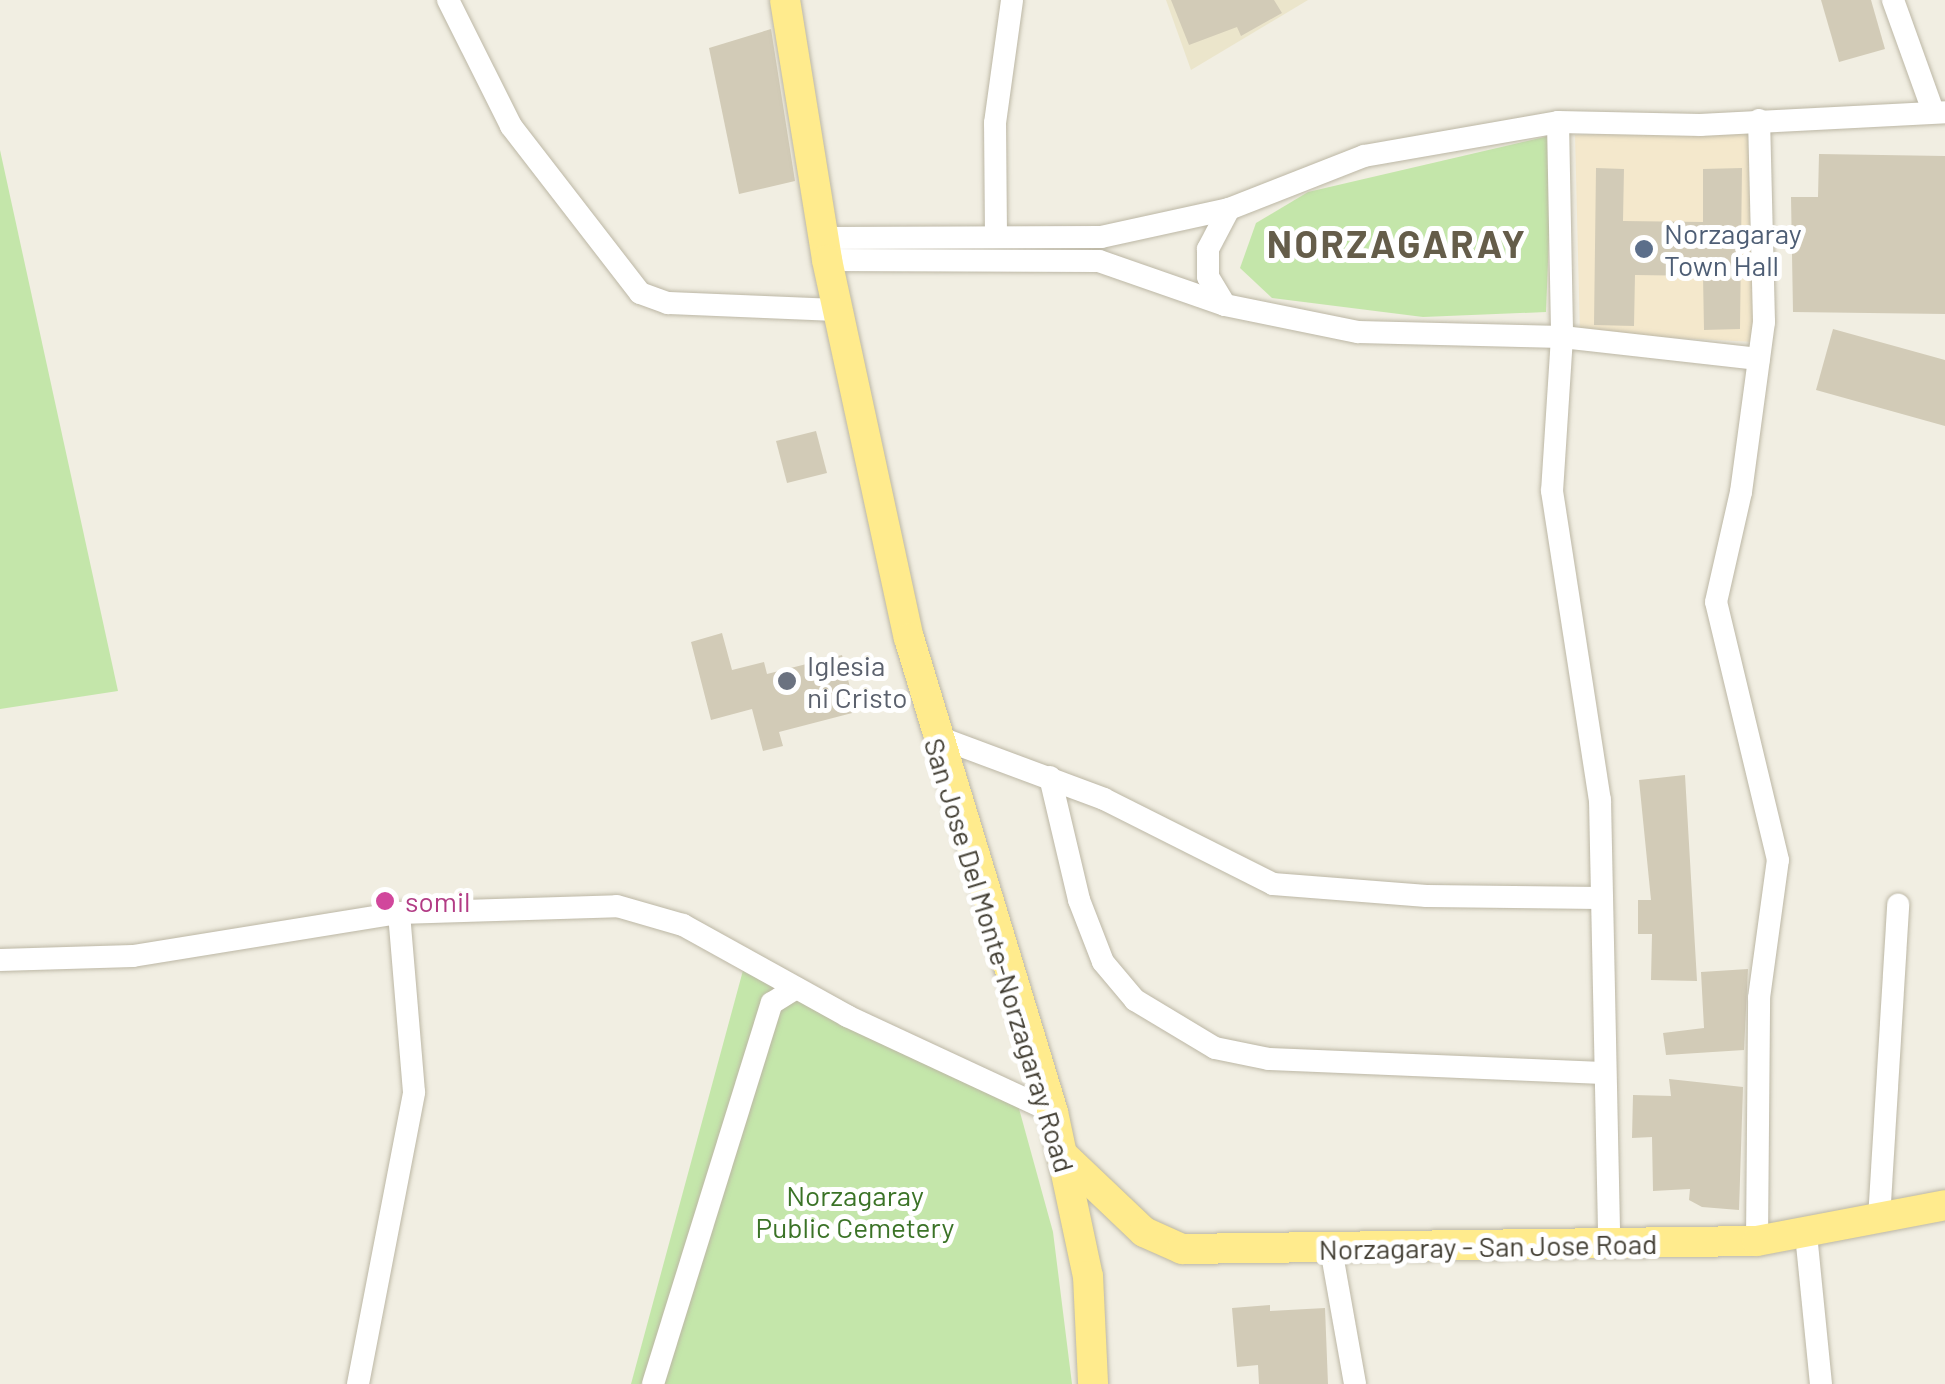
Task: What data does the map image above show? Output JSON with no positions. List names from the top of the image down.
{
  "streets": {
    "main road": ["San Jose Del Monte-Norzagaray Road", "Norzagaray - San Jose Road"]
  },
  "crossings": [
    ["San Jose Del Monte-Norzagaray Road", "Norzagaray - San Jose Road"]
  ],
  "districts": ["NORZAGARAY"],
  "parks": ["Norzagaray Public Cemetery"],
  "places": ["Norzagaray Town Hall", "Iglesia ni Cristo", "somil"]
}
